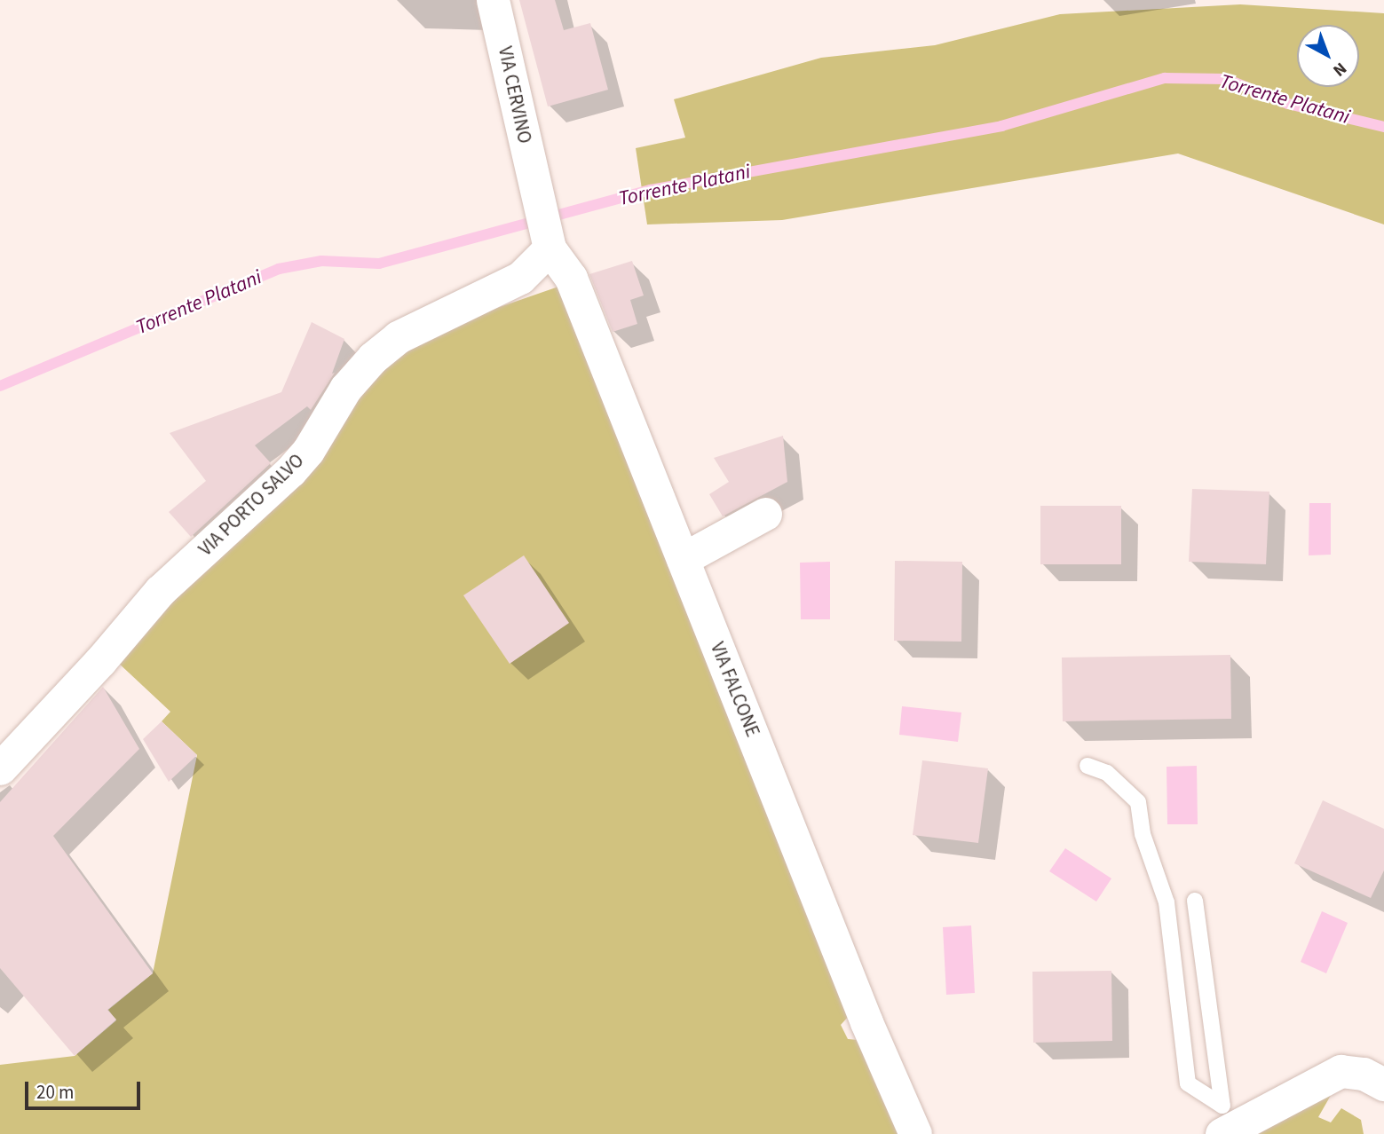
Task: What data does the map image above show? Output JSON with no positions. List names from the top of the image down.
{
  "streets": {
    "street": ["VIA CERVINO", "VIA PORTO SALVO", "VIA FALCONE"]
  },
  "crossings": [
    ["VIA CERVINO", "VIA PORTO SALVO"],
    ["VIA CERVINO", "VIA FALCONE"],
    ["VIA PORTO SALVO", "VIA FALCONE"]
  ],
  "water": ["Torrente Platani"],
  "scale_bar": "20 m",
  "north": "bottom right"
}
